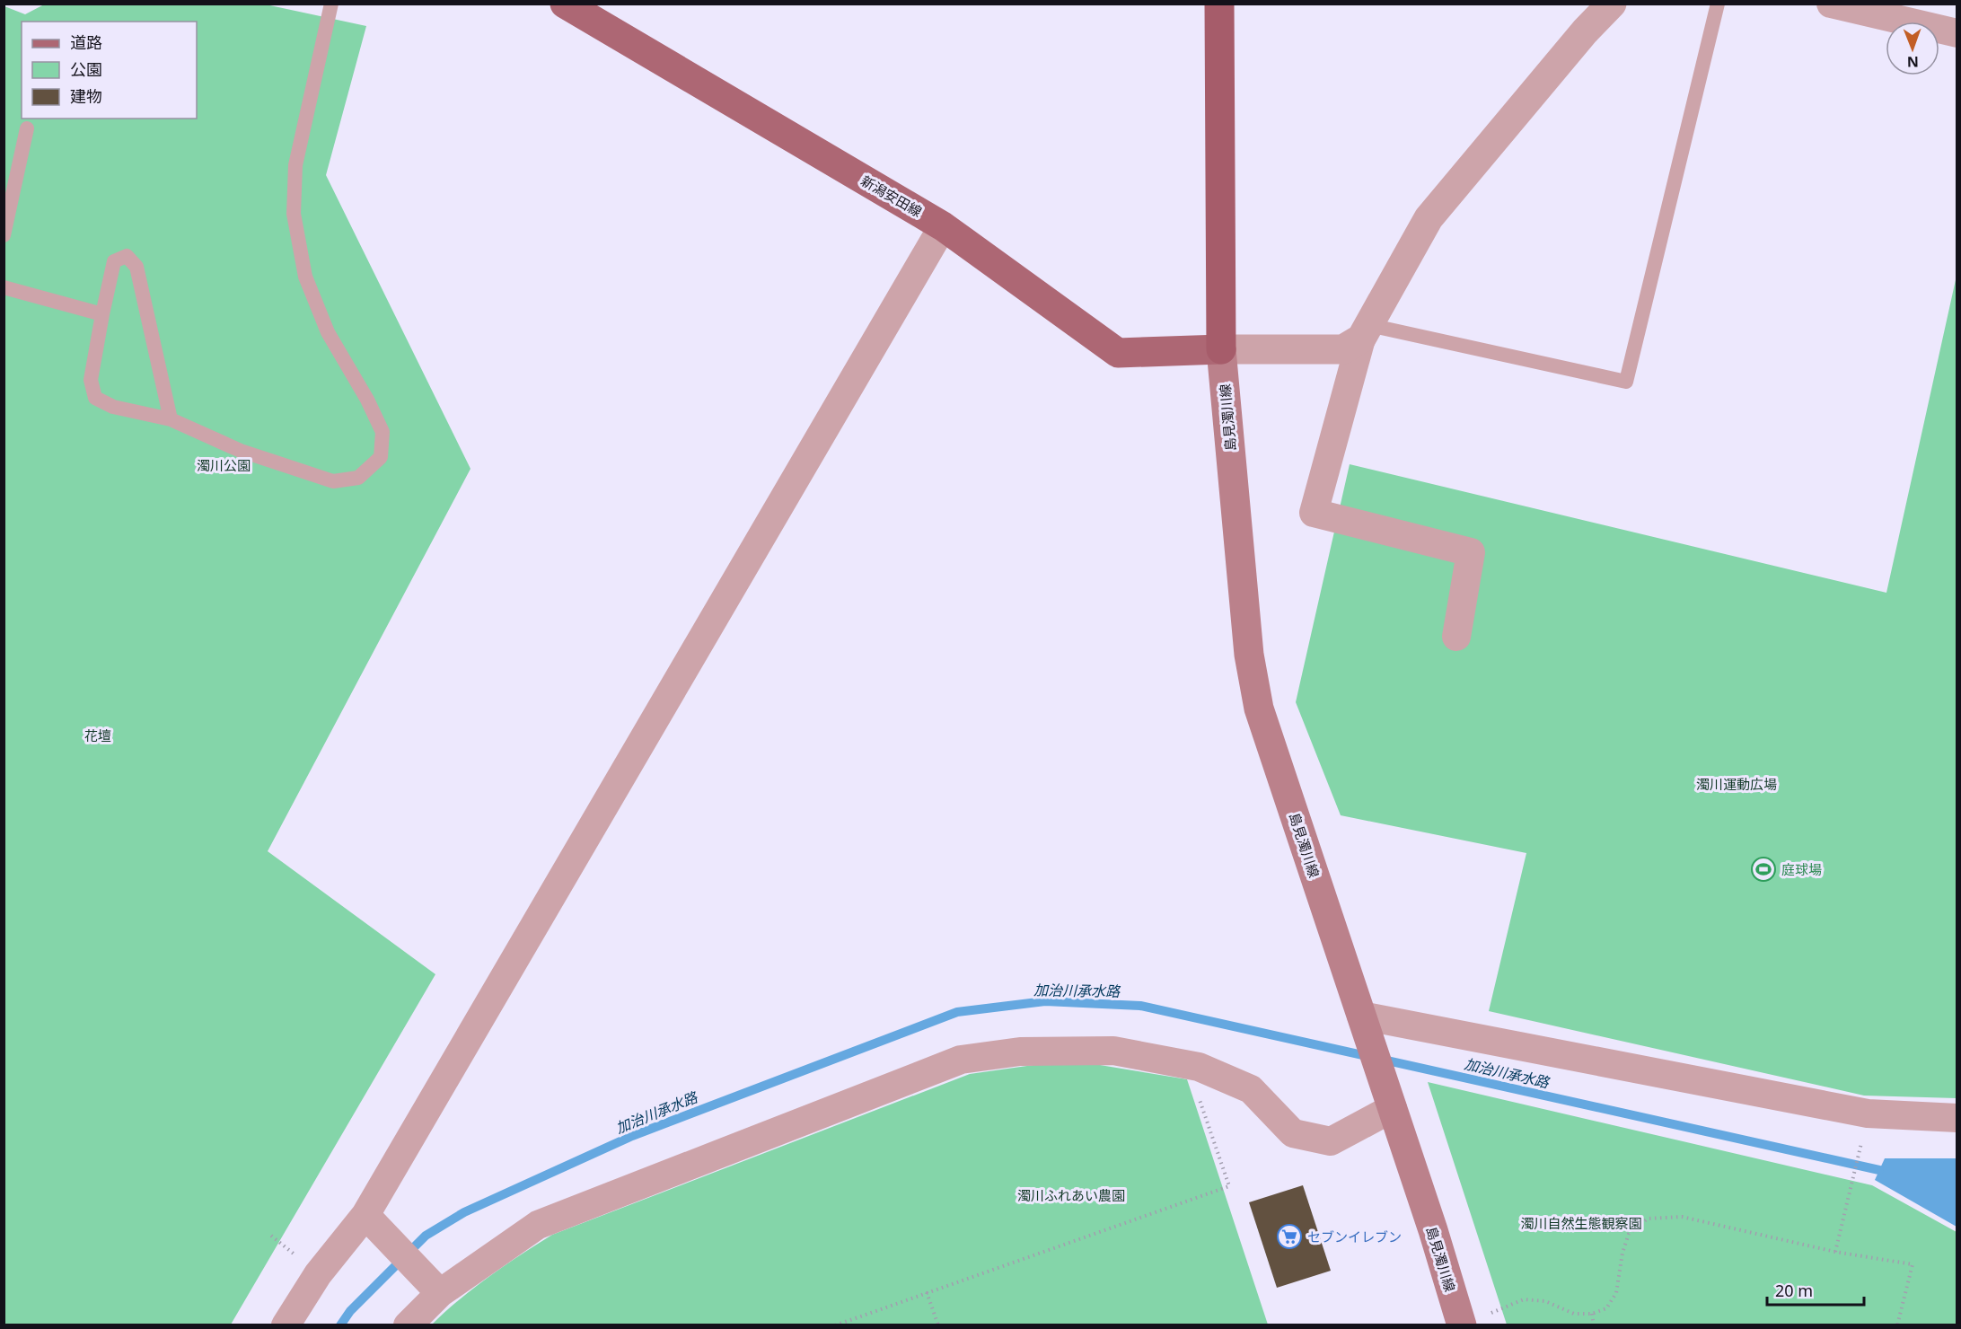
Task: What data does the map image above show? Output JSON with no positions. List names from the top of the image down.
{
  "streets": {
    "main road": ["新潟安田線", "島見濁川線"]
  },
  "crossings": [
    ["新潟安田線", "島見濁川線"]
  ],
  "water": ["加治川承水路"],
  "parks": [
    "濁川公園",
    "花壇",
    "濁川運動広場",
    "濁川ふれあい農園",
    "濁川自然生態観察園"
  ],
  "places": {
    "sports": ["庭球場"],
    "supermarket": ["セブンイレブン"]
  },
  "legend": ["道路", "公園", "建物"],
  "scale_bar": "20 m",
  "north": "bottom"
}
